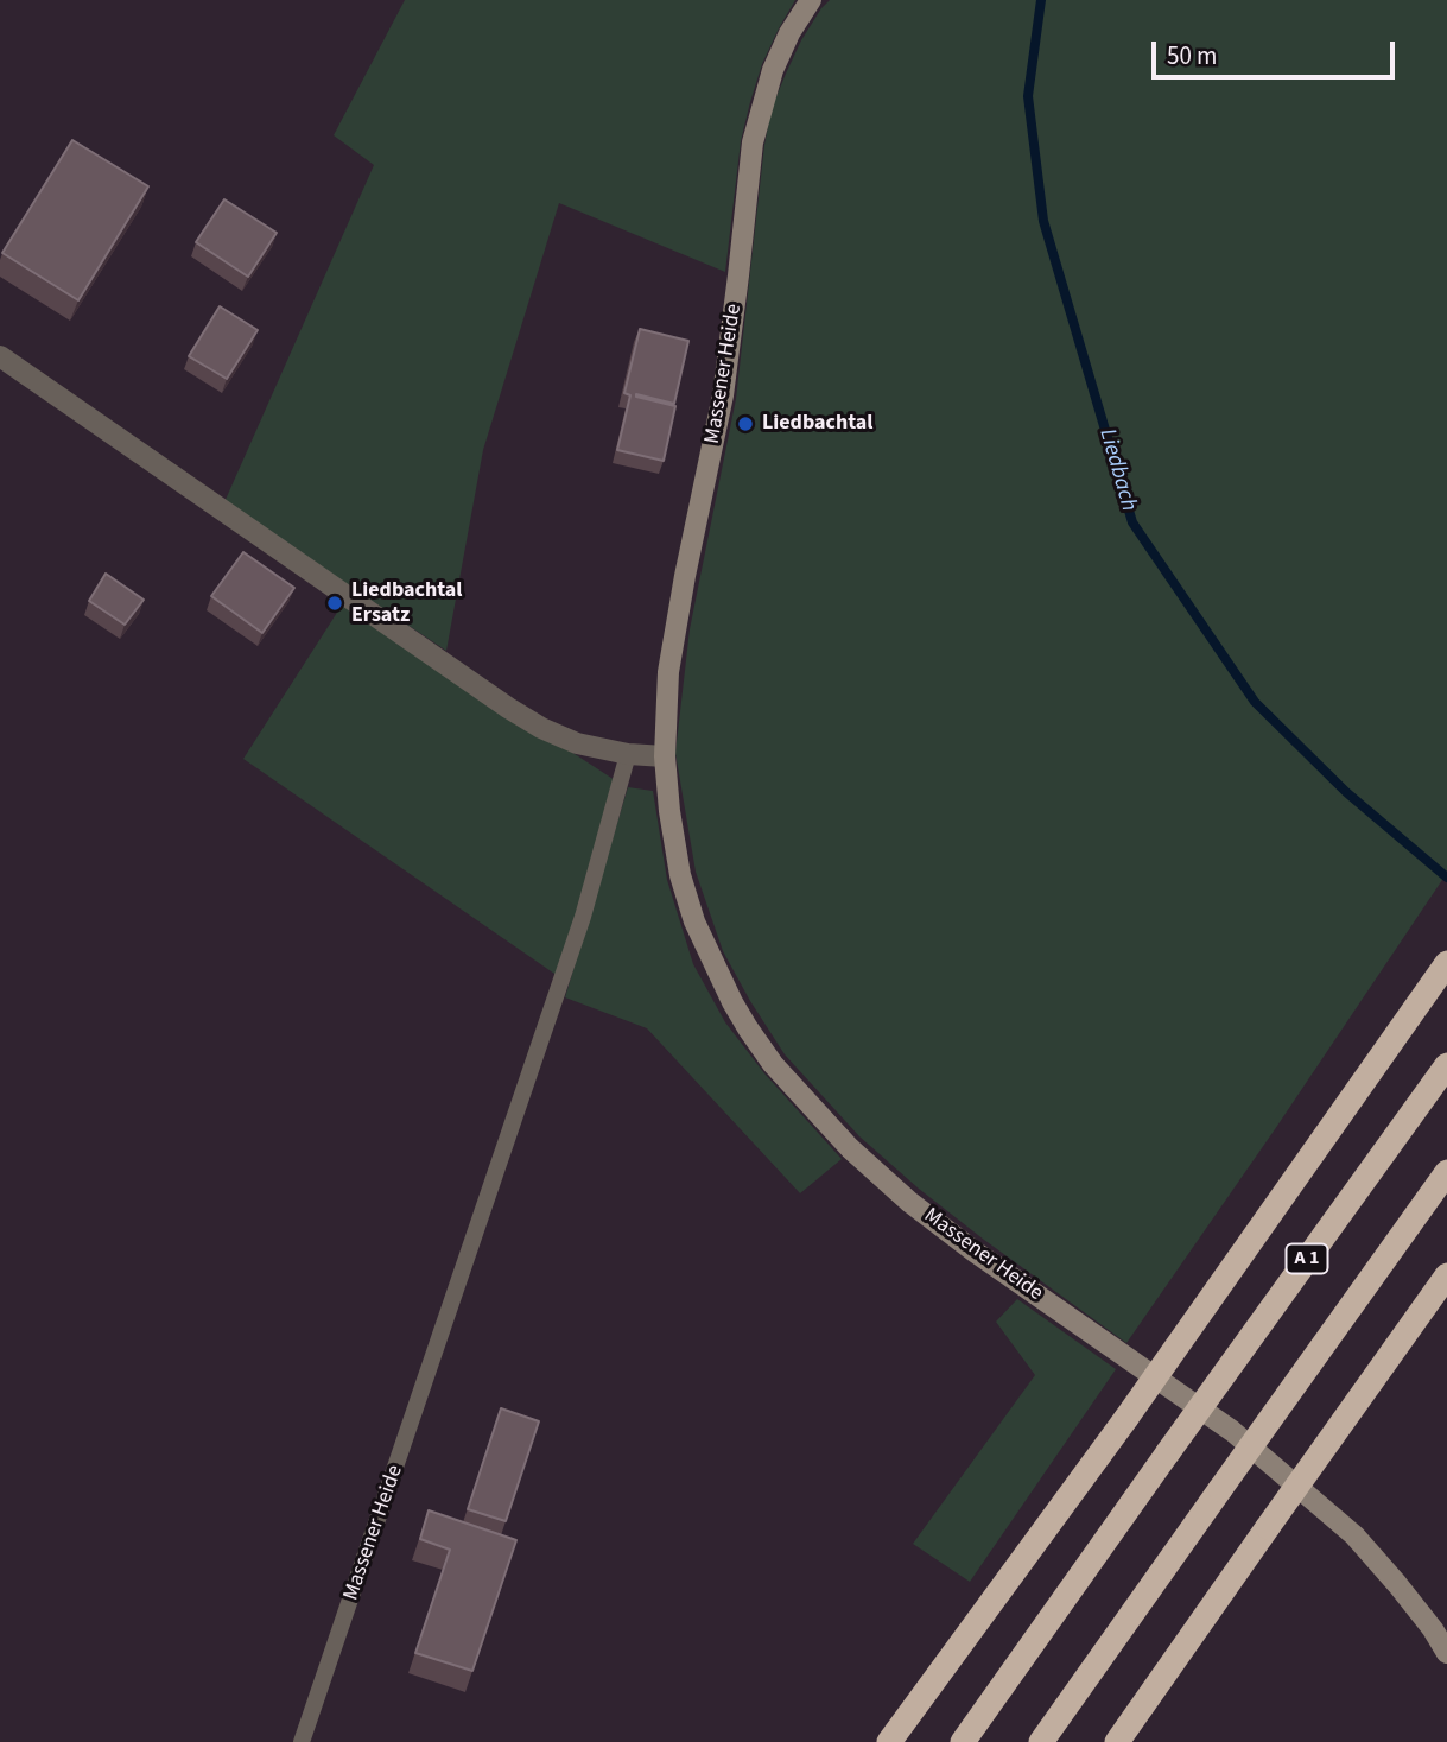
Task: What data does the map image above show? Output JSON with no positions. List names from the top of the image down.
{
  "streets": {
    "highway": ["A 1"],
    "street": ["Massener Heide"]
  },
  "water": ["Liedbach"],
  "places": ["Liedbachtal", "Liedbachtal Ersatz"],
  "scale_bar": "50 m"
}
